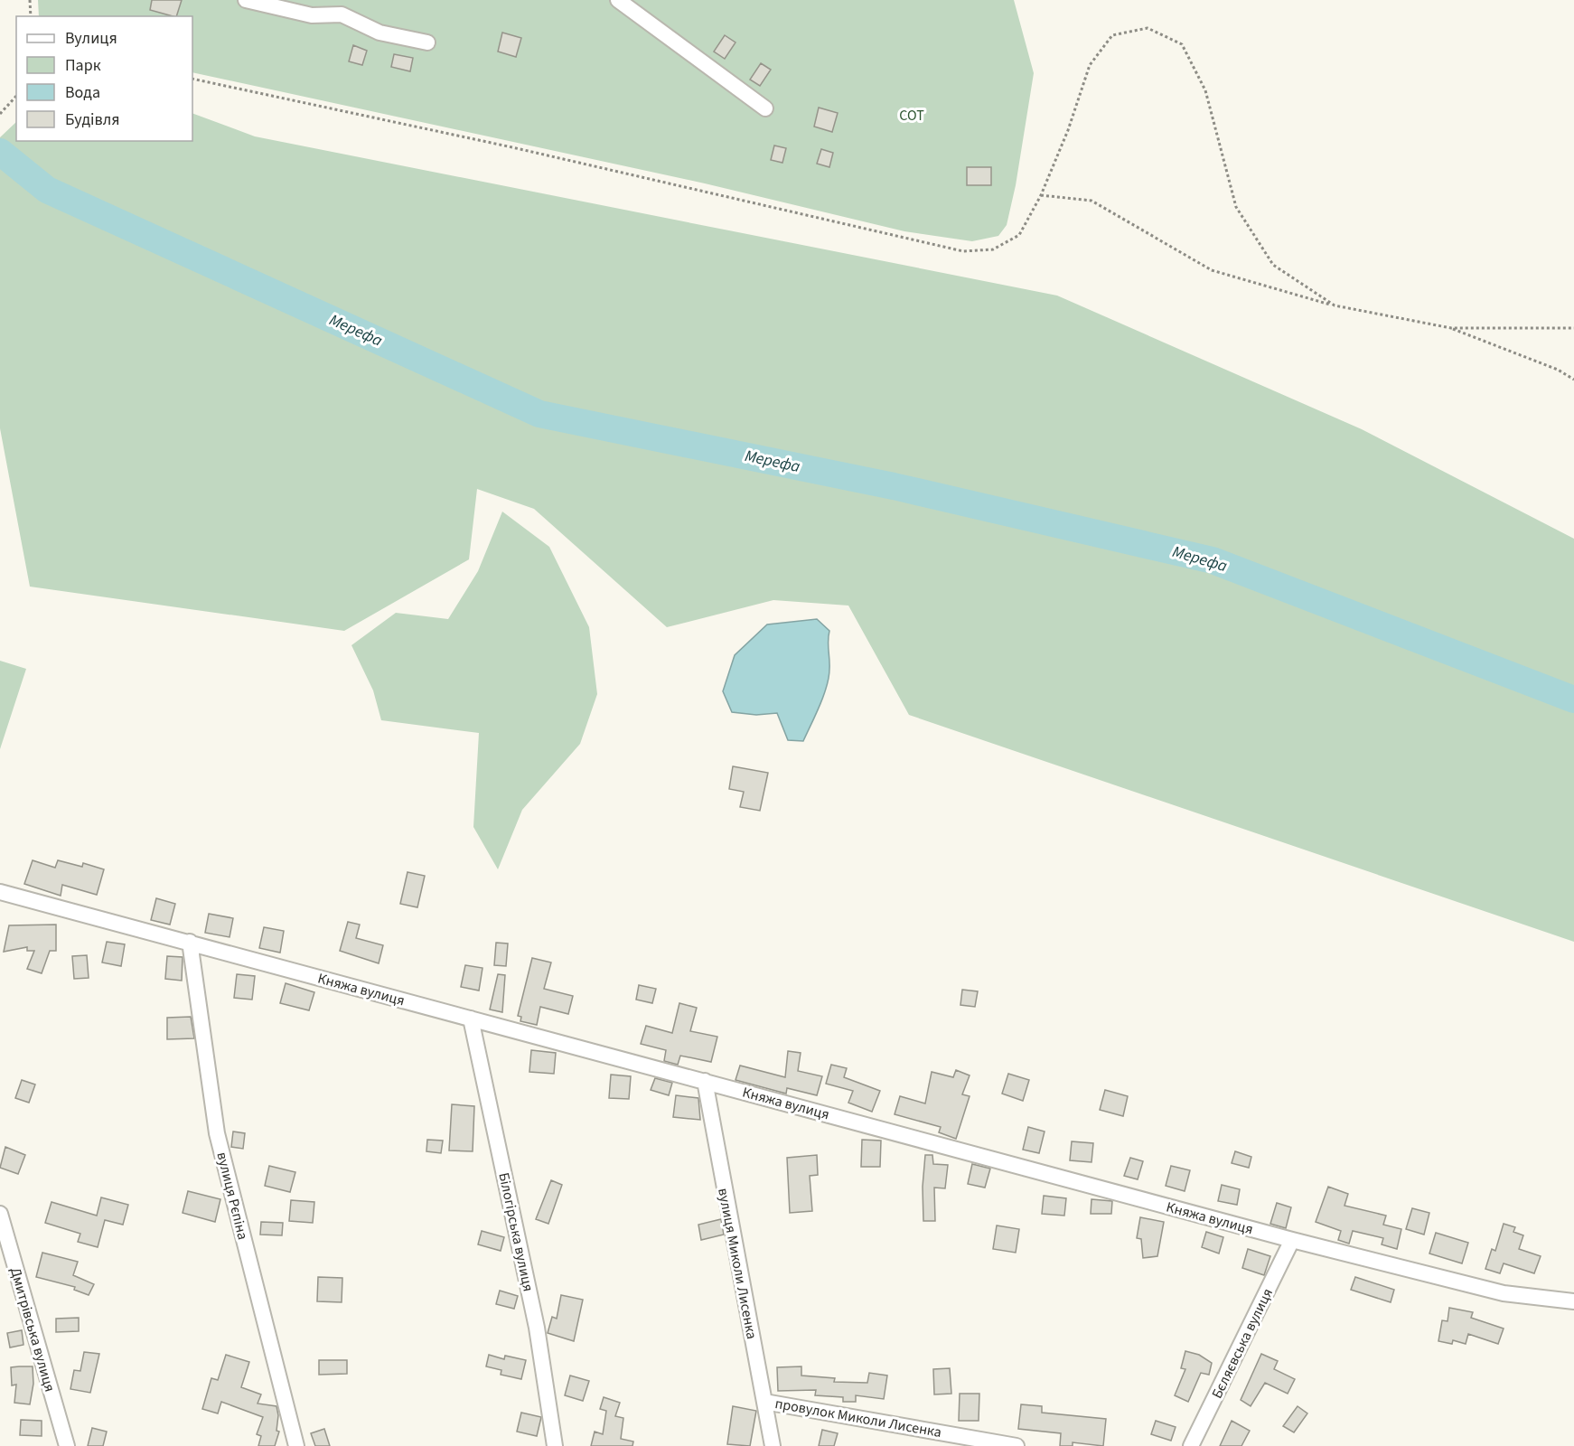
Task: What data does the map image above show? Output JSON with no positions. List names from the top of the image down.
{
  "streets": {
    "street": [
      "Княжа вулиця",
      "вулиця Рєпіна",
      "Білогірська вулиця",
      "вулиця Миколи Лисенка",
      "Дмитрівська вулиця",
      "Бєляєвська вулиця",
      "провулок Миколи Лисенка"
    ]
  },
  "crossings": [
    ["Княжа вулиця", "вулиця Рєпіна"],
    ["Княжа вулиця", "Білогірська вулиця"],
    ["Княжа вулиця", "вулиця Миколи Лисенка"],
    ["Княжа вулиця", "Бєляєвська вулиця"],
    ["вулиця Миколи Лисенка", "провулок Миколи Лисенка"]
  ],
  "water": ["Мерефа"],
  "parks": ["СОТ"],
  "legend": [
    "Вулиця",
    "Парк",
    "Вода",
    "Будівля"
  ]
}
